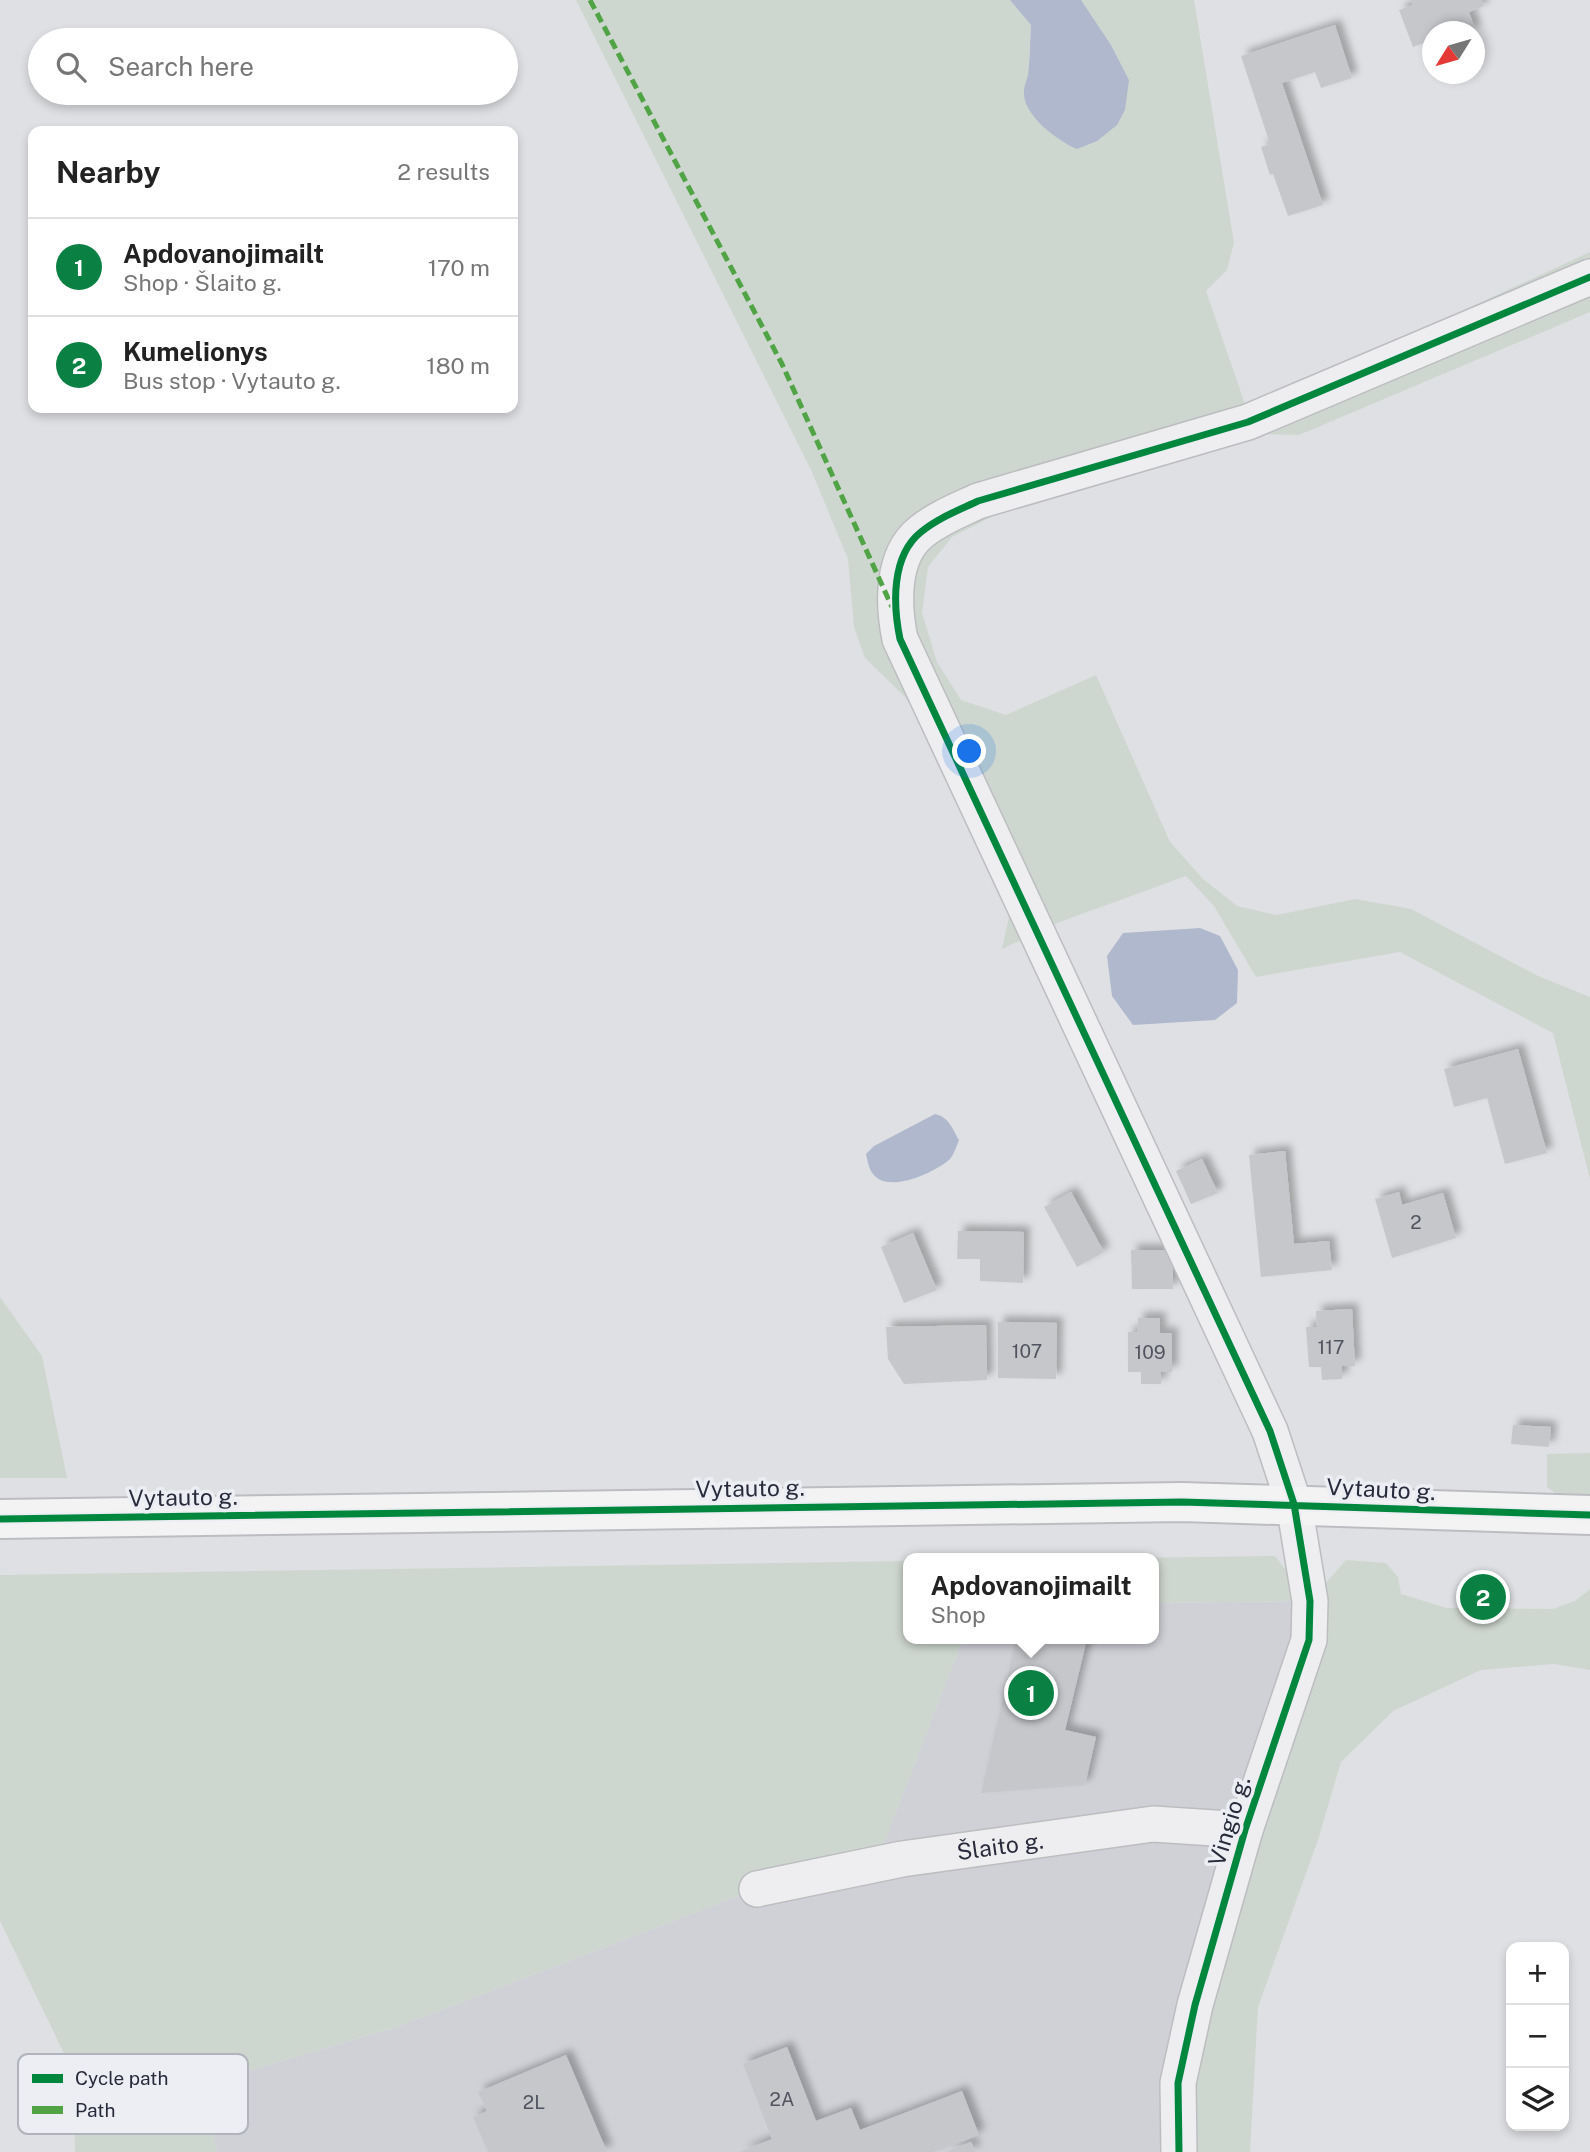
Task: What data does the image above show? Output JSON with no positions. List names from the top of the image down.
{
  "streets": {
    "main road": ["Vytauto g."],
    "street": ["Vingio g.", "Šlaito g."]
  },
  "crossings": [
    ["Vytauto g.", "Vingio g."],
    ["Vingio g.", "Šlaito g."]
  ],
  "house_numbers": [
    "2",
    "117",
    "107",
    "109",
    "2A",
    "2L"
  ],
  "legend": ["Cycle path", "Path"],
  "north": "bottom left",
  "page": {
    "search": "Search here",
    "heading": ["Nearby", "2 results"],
    "list": [
      {
        "mark": "1",
        "name": "Apdovanojimailt",
        "note": "Shop · Šlaito g.",
        "value": "170 m"
      },
      {
        "mark": "2",
        "name": "Kumelionys",
        "note": "Bus stop · Vytauto g.",
        "value": "180 m"
      }
    ],
    "popup": ["Apdovanojimailt", "Shop"],
    "pins": ["2", "1"],
    "map_buttons": ["+", "−"]
  }
}
